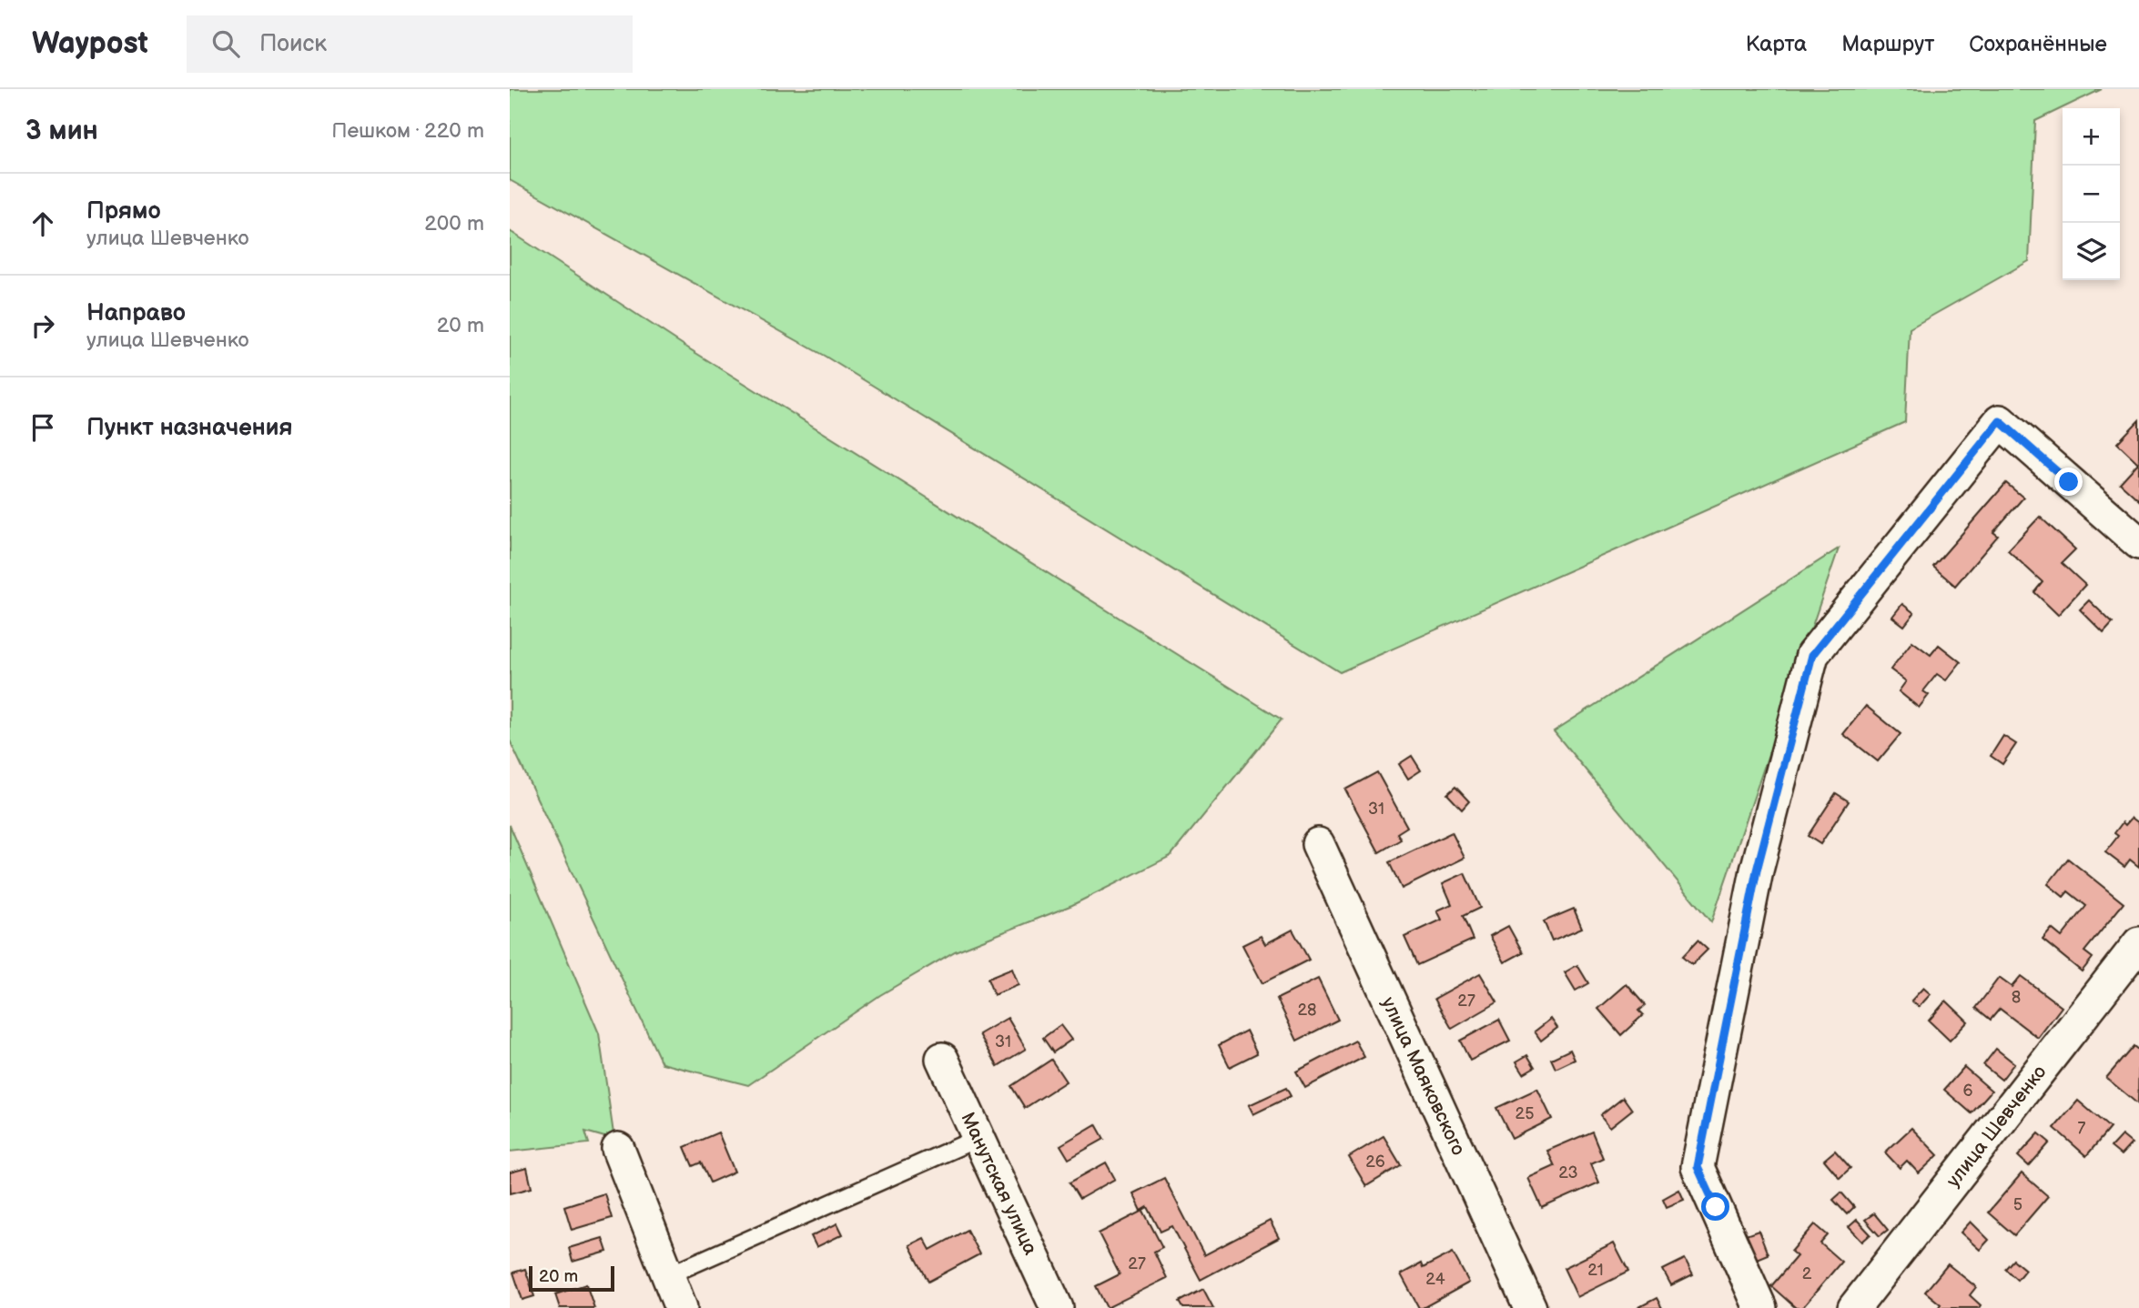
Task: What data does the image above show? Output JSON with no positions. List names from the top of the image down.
{
  "streets": {
    "street": ["улица Маяковского", "улица Шевченко", "Манутская улица"]
  },
  "house_numbers": [
    "31",
    "8",
    "27",
    "28",
    "31",
    "6",
    "25",
    "7",
    "26",
    "23",
    "5",
    "27",
    "21",
    "2",
    "24"
  ],
  "scale_bar": "20 m",
  "page": {
    "header": "Waypost",
    "search": "Поиск",
    "nav": ["Карта", "Маршрут", "Сохранённые"],
    "heading": ["3 мин", "Пешком · 220 m"],
    "map_buttons": ["+", "−"],
    "list": [
      ["Прямо", "улица Шевченко", "200 m"],
      ["Направо", "улица Шевченко", "20 m"],
      "Пункт назначения"
    ],
    "scale": "20 m"
  }
}
